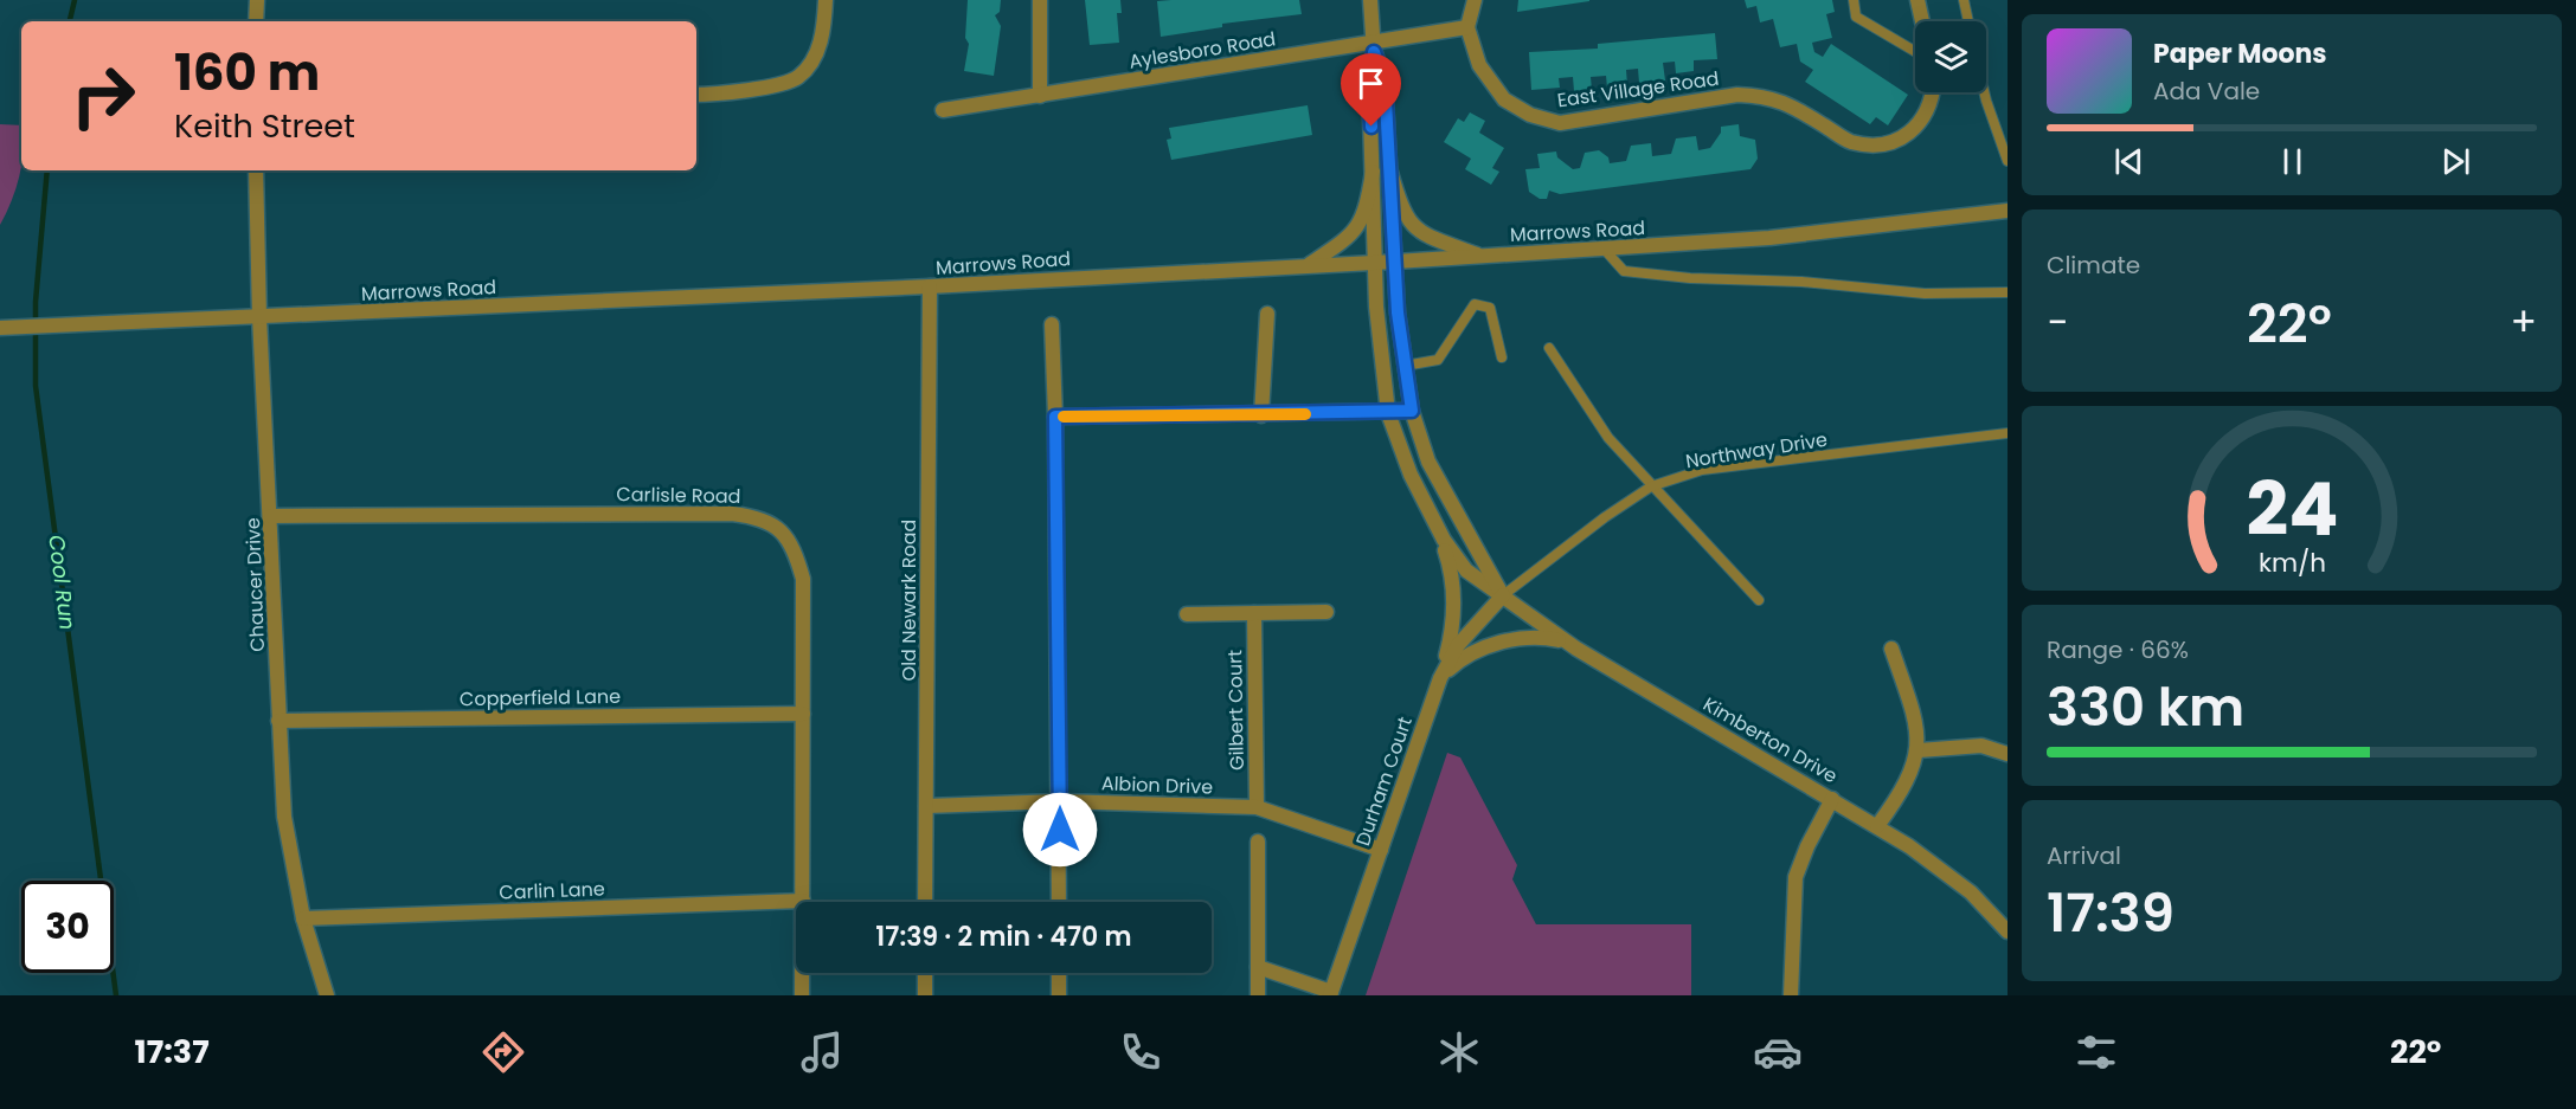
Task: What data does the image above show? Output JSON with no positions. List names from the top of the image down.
{
  "streets": {
    "street": [
      "Aylesboro Road",
      "East Village Road",
      "Marrows Road",
      "Carlisle Road",
      "Chaucer Drive",
      "Old Newark Road",
      "Copperfield Lane",
      "Gilbert Court",
      "Kimberton Drive",
      "Durham Court",
      "Albion Drive",
      "Carlin Lane"
    ],
    "lane": ["Northway Drive"]
  },
  "crossings": [
    ["Aylesboro Road", "East Village Road"],
    ["Marrows Road", "Chaucer Drive"],
    ["Marrows Road", "Old Newark Road"],
    ["Marrows Road", "Kimberton Drive"],
    ["Northway Drive", "Kimberton Drive"],
    ["Northway Drive", "Durham Court"],
    ["Carlisle Road", "Chaucer Drive"],
    ["Carlisle Road", "Copperfield Lane"],
    ["Carlisle Road", "Carlin Lane"],
    ["Chaucer Drive", "Copperfield Lane"],
    ["Chaucer Drive", "Carlin Lane"],
    ["Old Newark Road", "Albion Drive"],
    ["Gilbert Court", "Albion Drive"],
    ["Kimberton Drive", "Durham Court"],
    ["Durham Court", "Albion Drive"]
  ],
  "water": ["Cool Run"],
  "page": {
    "turn": ["160 m", "Keith Street"],
    "song": ["Paper Moons", "Ada Vale"],
    "tile": [
      "Climate",
      ["Range · 66%", "330 km"],
      ["Arrival", "17:39"]
    ],
    "heat": ["−", "22°", "+"],
    "limit": "30",
    "trip": "17:39 · 2 min · 470 m",
    "tabs": ["17:37", "22°"],
    "gauge": ["24", "km/h"]
  }
}
